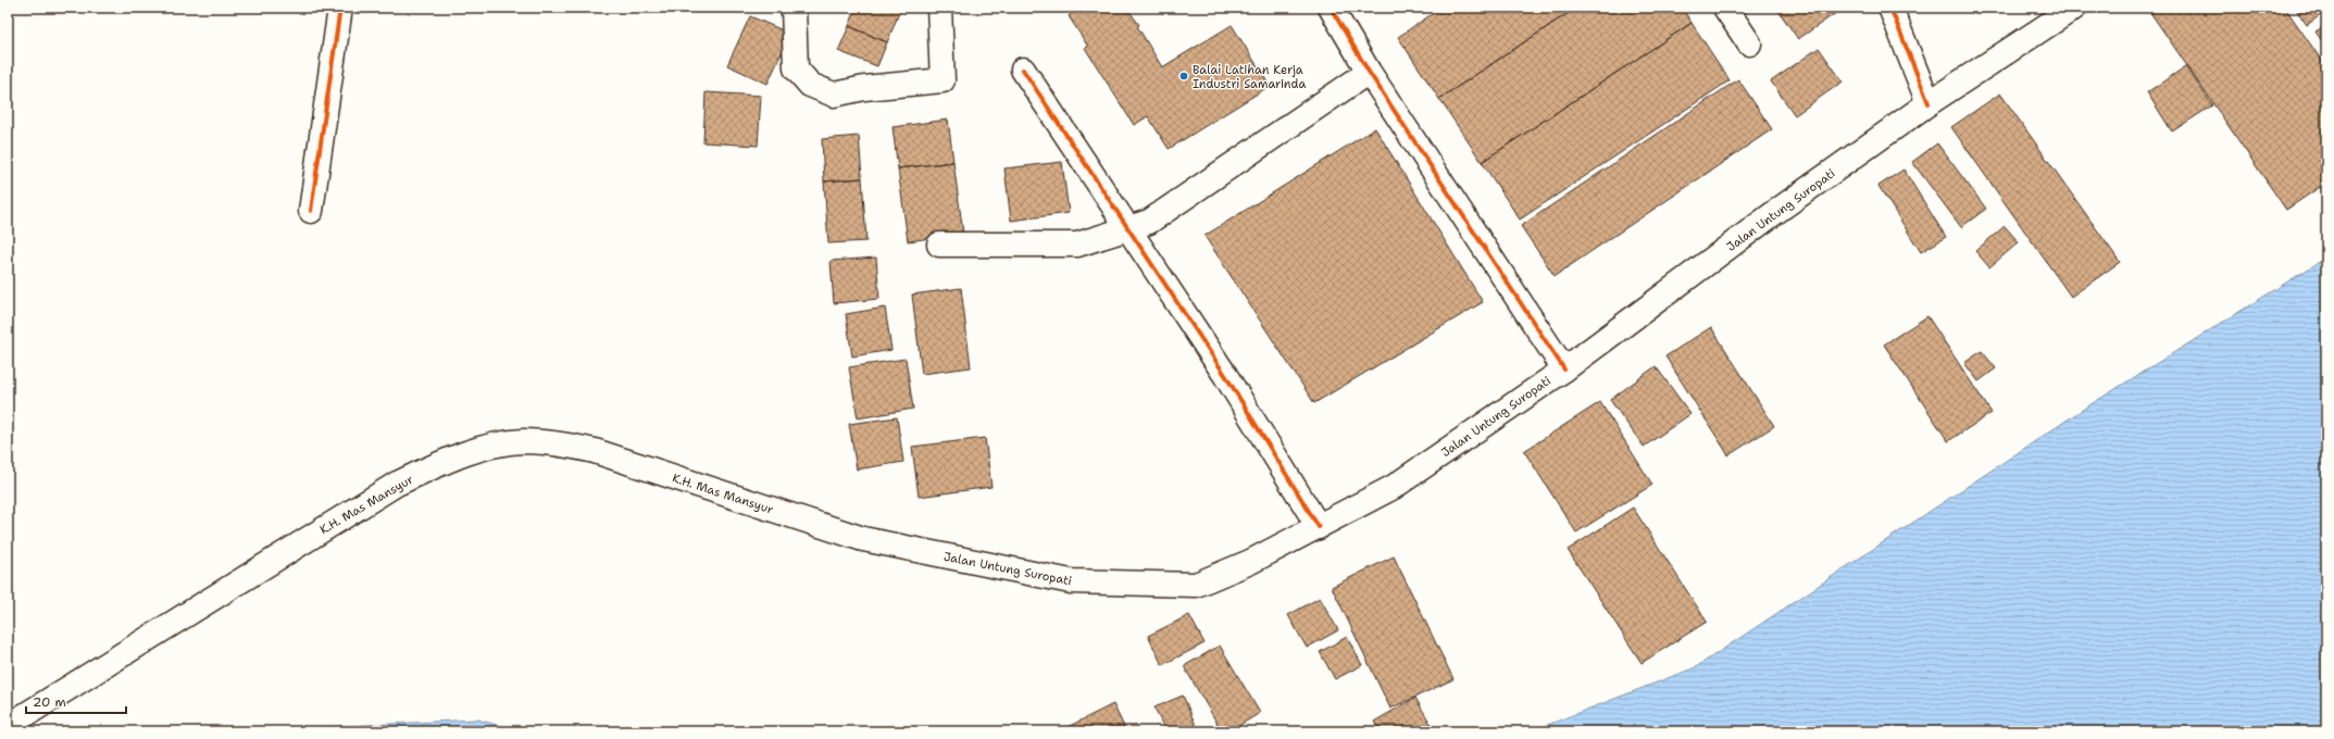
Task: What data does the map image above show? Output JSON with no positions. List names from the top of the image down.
{
  "streets": {
    "main road": ["Jalan Untung Suropati", "K.H. Mas Mansyur"]
  },
  "crossings": [
    ["Jalan Untung Suropati", "K.H. Mas Mansyur"]
  ],
  "places": ["Balai Latihan Kerja Industri Samarinda"],
  "scale_bar": "20 m"
}
